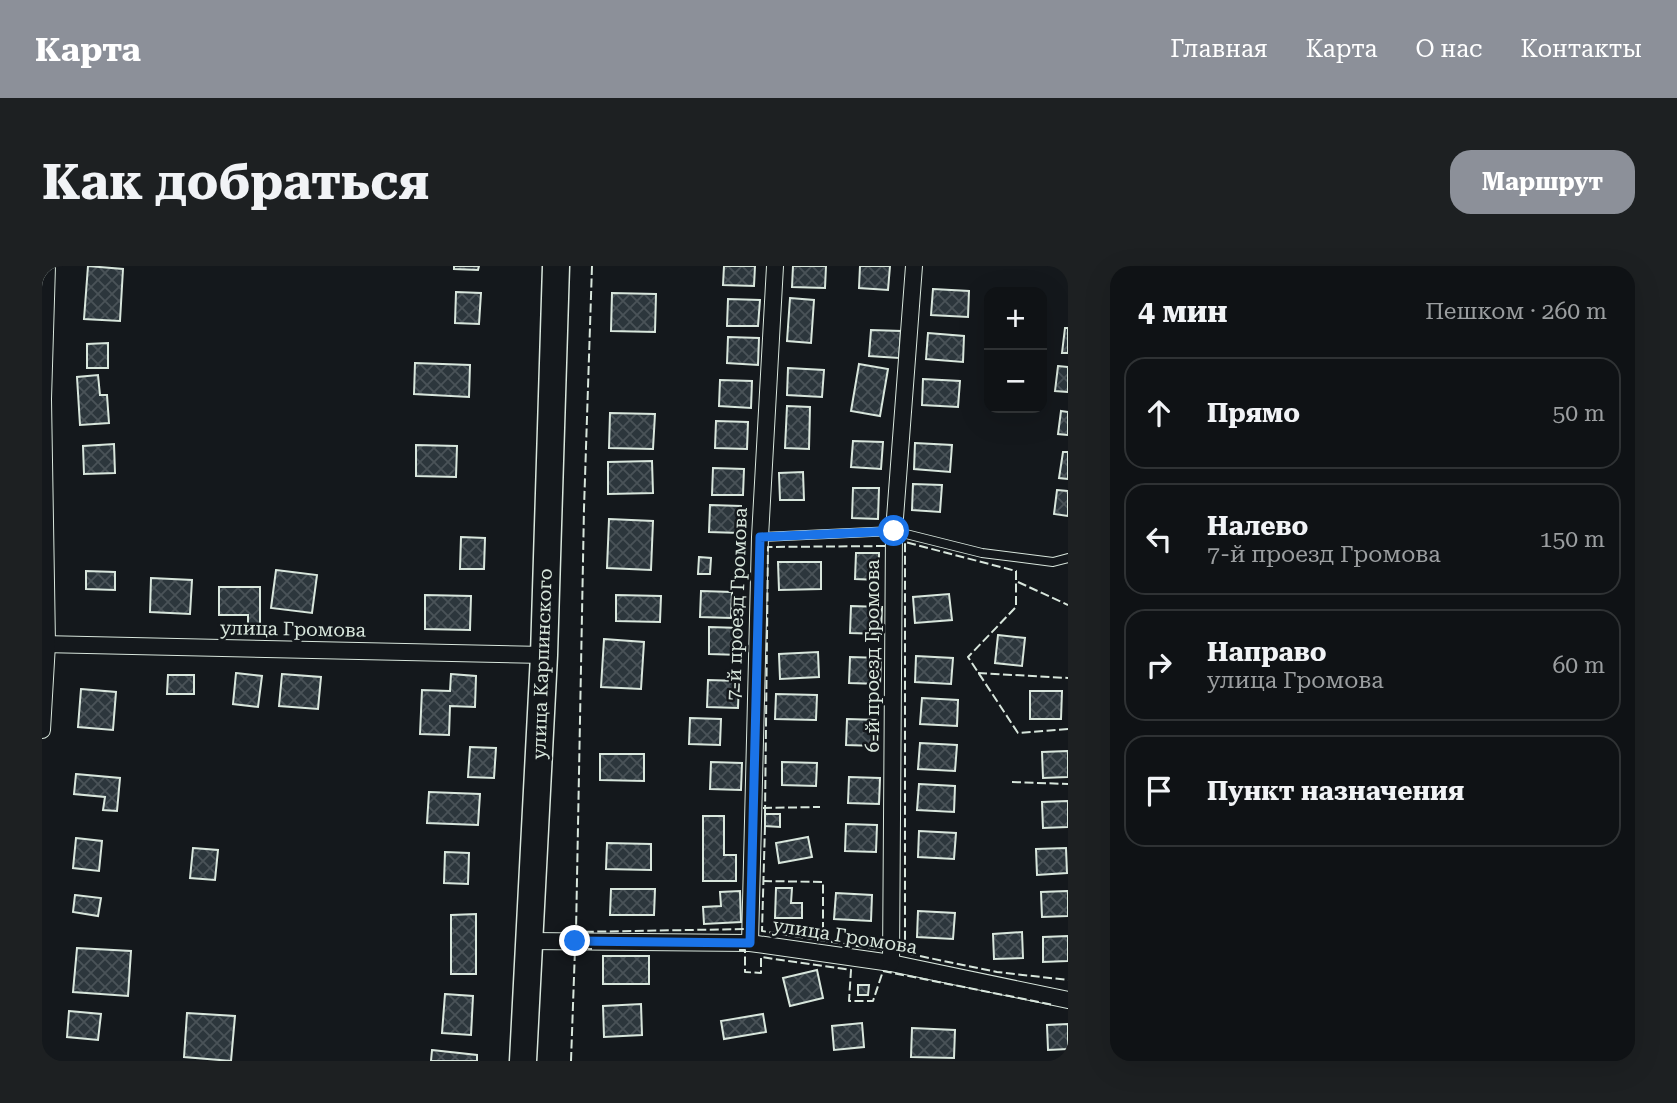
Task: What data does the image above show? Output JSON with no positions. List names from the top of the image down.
{
  "streets": {
    "main road": ["улица Карпинского"],
    "street": ["7-й проезд Громова", "улица Громова", "6-й проезд Громова"]
  },
  "crossings": [
    ["7-й проезд Громова", "улица Громова"],
    ["улица Громова", "6-й проезд Громова"],
    ["улица Громова", "улица Карпинского"]
  ],
  "page": {
    "header": "Карта",
    "nav": [
      "Главная",
      "Карта",
      "О нас",
      "Контакты"
    ],
    "buttons": "Маршрут",
    "title": "Как добраться",
    "heading": ["4 мин", "Пешком · 260 m"],
    "map_buttons": ["+", "−"],
    "list": [
      ["Прямо", "50 m"],
      ["Налево", "7-й проезд Громова", "150 m"],
      ["Направо", "улица Громова", "60 m"],
      "Пункт назначения"
    ]
  }
}
